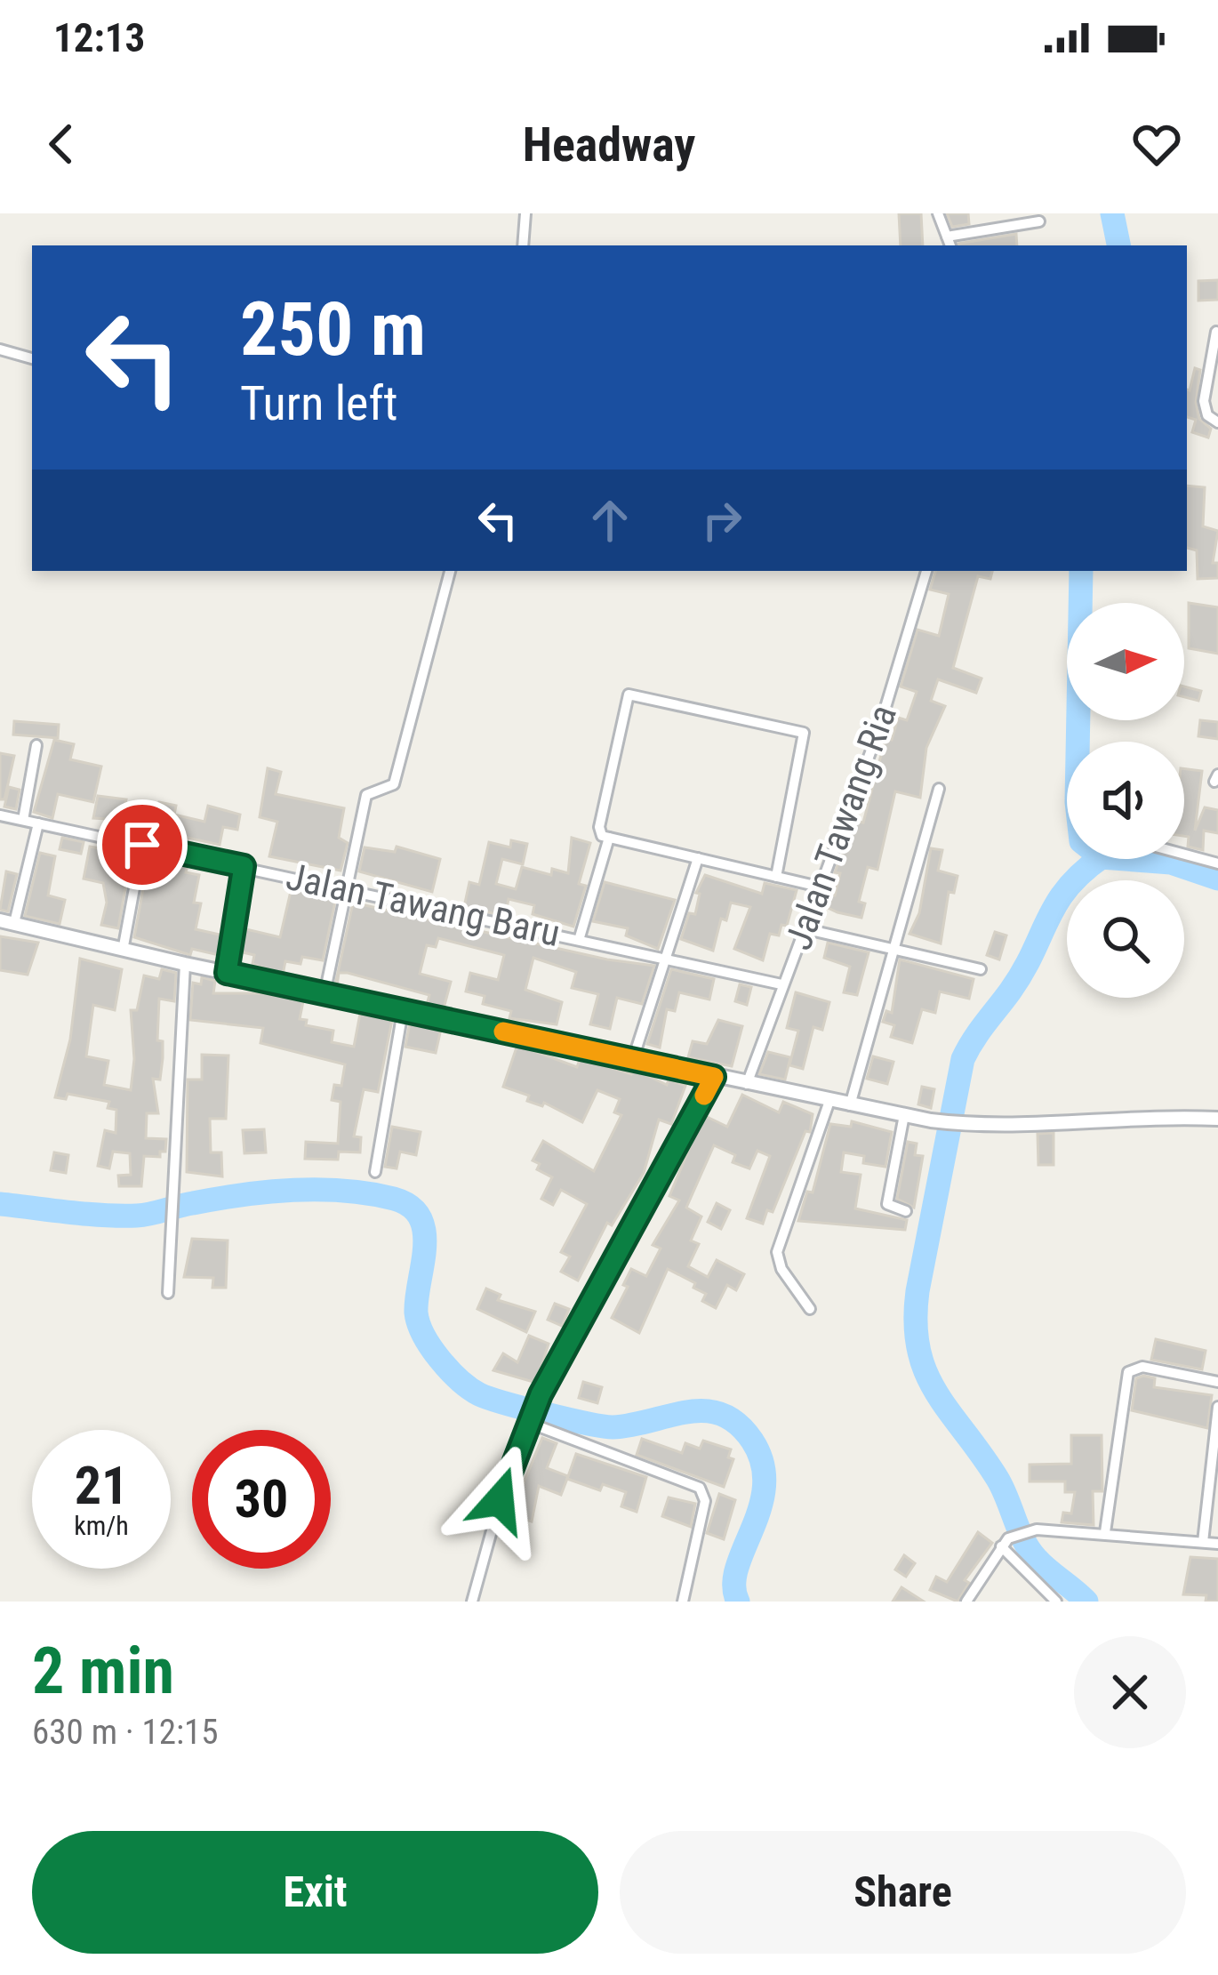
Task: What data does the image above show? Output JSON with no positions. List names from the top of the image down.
{
  "streets": {
    "street": ["Jalan Tawang Ria", "Jalan Tawang Baru"]
  },
  "crossings": [
    ["Jalan Tawang Ria", "Jalan Tawang Baru"]
  ],
  "north": "right",
  "page": {
    "status": "12:13",
    "header": "Headway",
    "turn": ["250 m", "Turn left"],
    "speed": "21 km/h",
    "limit": "30",
    "heading": ["2 min", "630 m · 12:15"],
    "buttons": ["Exit", "Share"]
  }
}
